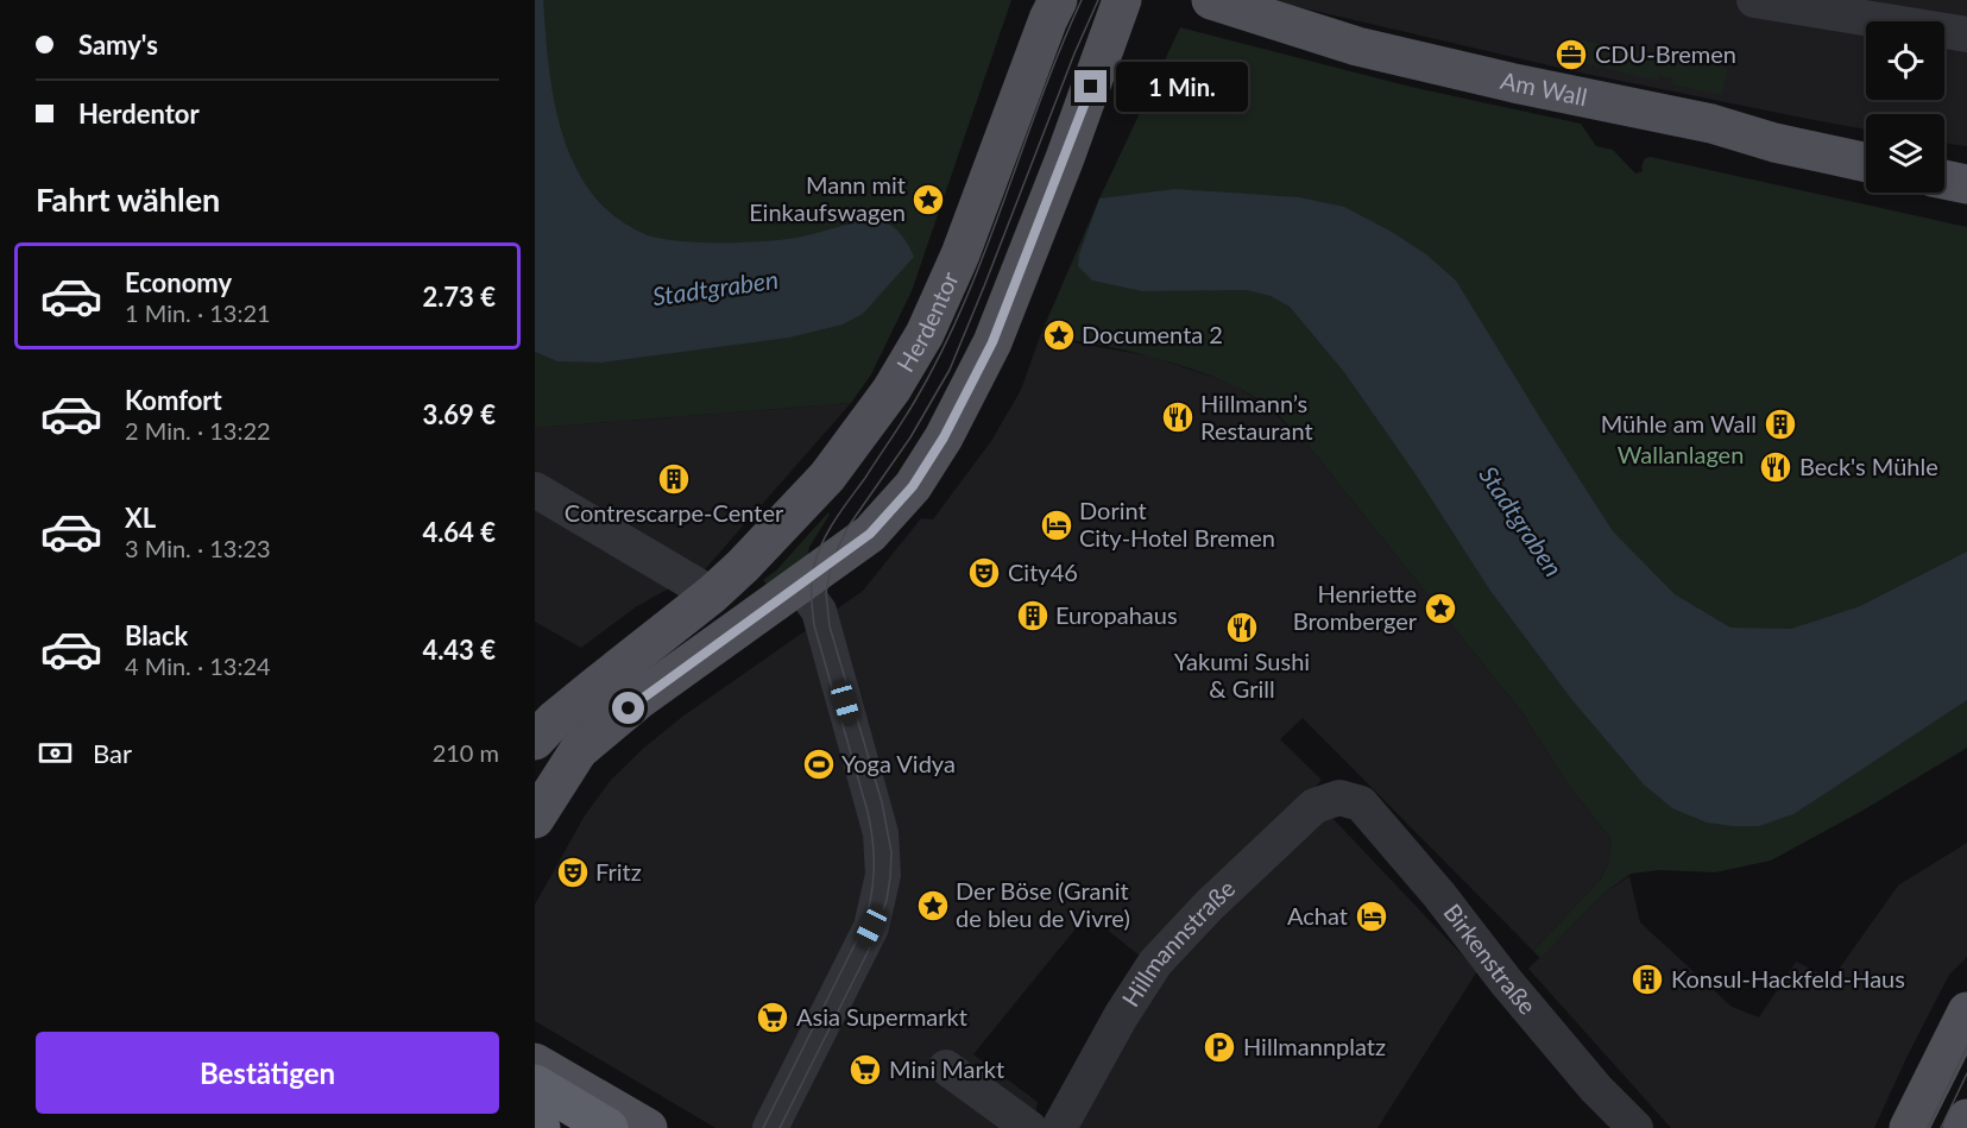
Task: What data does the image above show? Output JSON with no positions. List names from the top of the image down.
{
  "streets": {
    "main road": ["Am Wall", "Herdentor"],
    "street": ["Hillmannstraße", "Birkenstraße"]
  },
  "crossings": [
    ["Hillmannstraße", "Birkenstraße"]
  ],
  "water": ["Stadtgraben"],
  "parks": ["Wallanlagen"],
  "places": {
    "office": ["CDU-Bremen"],
    "place": [
      "Mann mit Einkaufswagen",
      "Documenta 2",
      "Henriette Bromberger",
      "Der Böse (Granit de bleu de Vivre)"
    ],
    "restaurant": ["Hillmann’s Restaurant", "Beck's Mühle", "Yakumi Sushi & Grill"],
    "building": [
      "Mühle am Wall",
      "Contrescarpe-Center",
      "Europahaus",
      "Konsul-Hackfeld-Haus"
    ],
    "hotel": ["Dorint City-Hotel Bremen", "Achat"],
    "theatre": ["City46", "Fritz"],
    "sports": ["Yoga Vidya"],
    "supermarket": ["Asia Supermarkt", "Mini Markt"],
    "parking": ["Hillmannplatz"]
  },
  "page": {
    "banner": ["Samy's", "Herdentor"],
    "bubble": "1 Min.",
    "heading": "Fahrt wählen",
    "list": [
      {
        "name": "Economy",
        "note": "1 Min. · 13:21",
        "value": "2.73 €"
      },
      {
        "name": "Komfort",
        "note": "2 Min. · 13:22",
        "value": "3.69 €"
      },
      {
        "name": "XL",
        "note": "3 Min. · 13:23",
        "value": "4.64 €"
      },
      {
        "name": "Black",
        "note": "4 Min. · 13:24",
        "value": "4.43 €"
      }
    ],
    "pay": ["Bar", "210 m"],
    "buttons": "Bestätigen"
  }
}
